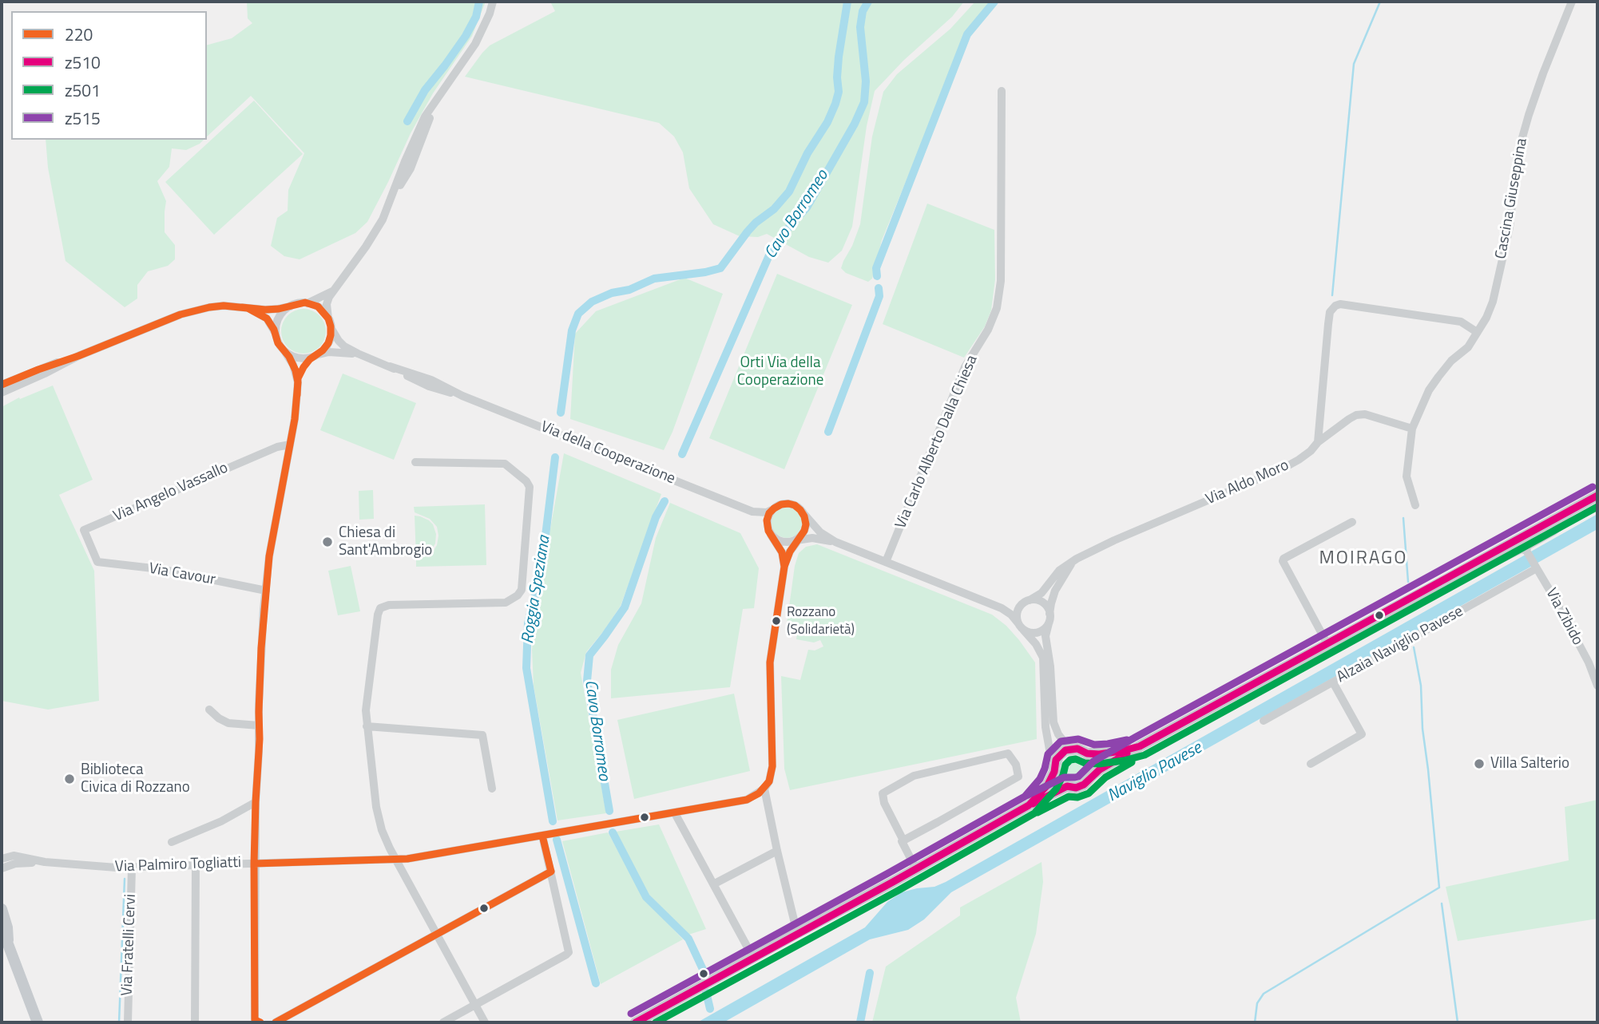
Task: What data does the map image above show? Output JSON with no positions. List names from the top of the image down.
{
  "streets": {
    "street": [
      "Cascina Giuseppina",
      "Via Carlo Alberto Dalla Chiesa",
      "Via della Cooperazione",
      "Via Aldo Moro",
      "Via Angelo Vassallo",
      "Via Cavour",
      "Via Zibido",
      "Alzaia Naviglio Pavese",
      "Via Palmiro Togliatti",
      "Via Fratelli Cervi"
    ]
  },
  "crossings": [
    ["Cascina Giuseppina", "Via Aldo Moro"],
    ["Via Angelo Vassallo", "Via Cavour"],
    ["Via Zibido", "Alzaia Naviglio Pavese"],
    ["Via Palmiro Togliatti", "Via Fratelli Cervi"]
  ],
  "districts": ["MOIRAGO"],
  "water": ["Cavo Borromeo", "Roggia Speziana", "Naviglio Pavese"],
  "parks": ["Orti Via della Cooperazione"],
  "places": [
    "Chiesa di Sant'Ambrogio",
    "Rozzano (Solidarietà)",
    "Villa Salterio",
    "Biblioteca Civica di Rozzano"
  ],
  "lines": [
    "transit line 220",
    "transit line z515",
    "transit line z510",
    "transit line z501"
  ],
  "legend": [
    "220",
    "z510",
    "z501",
    "z515"
  ]
}
